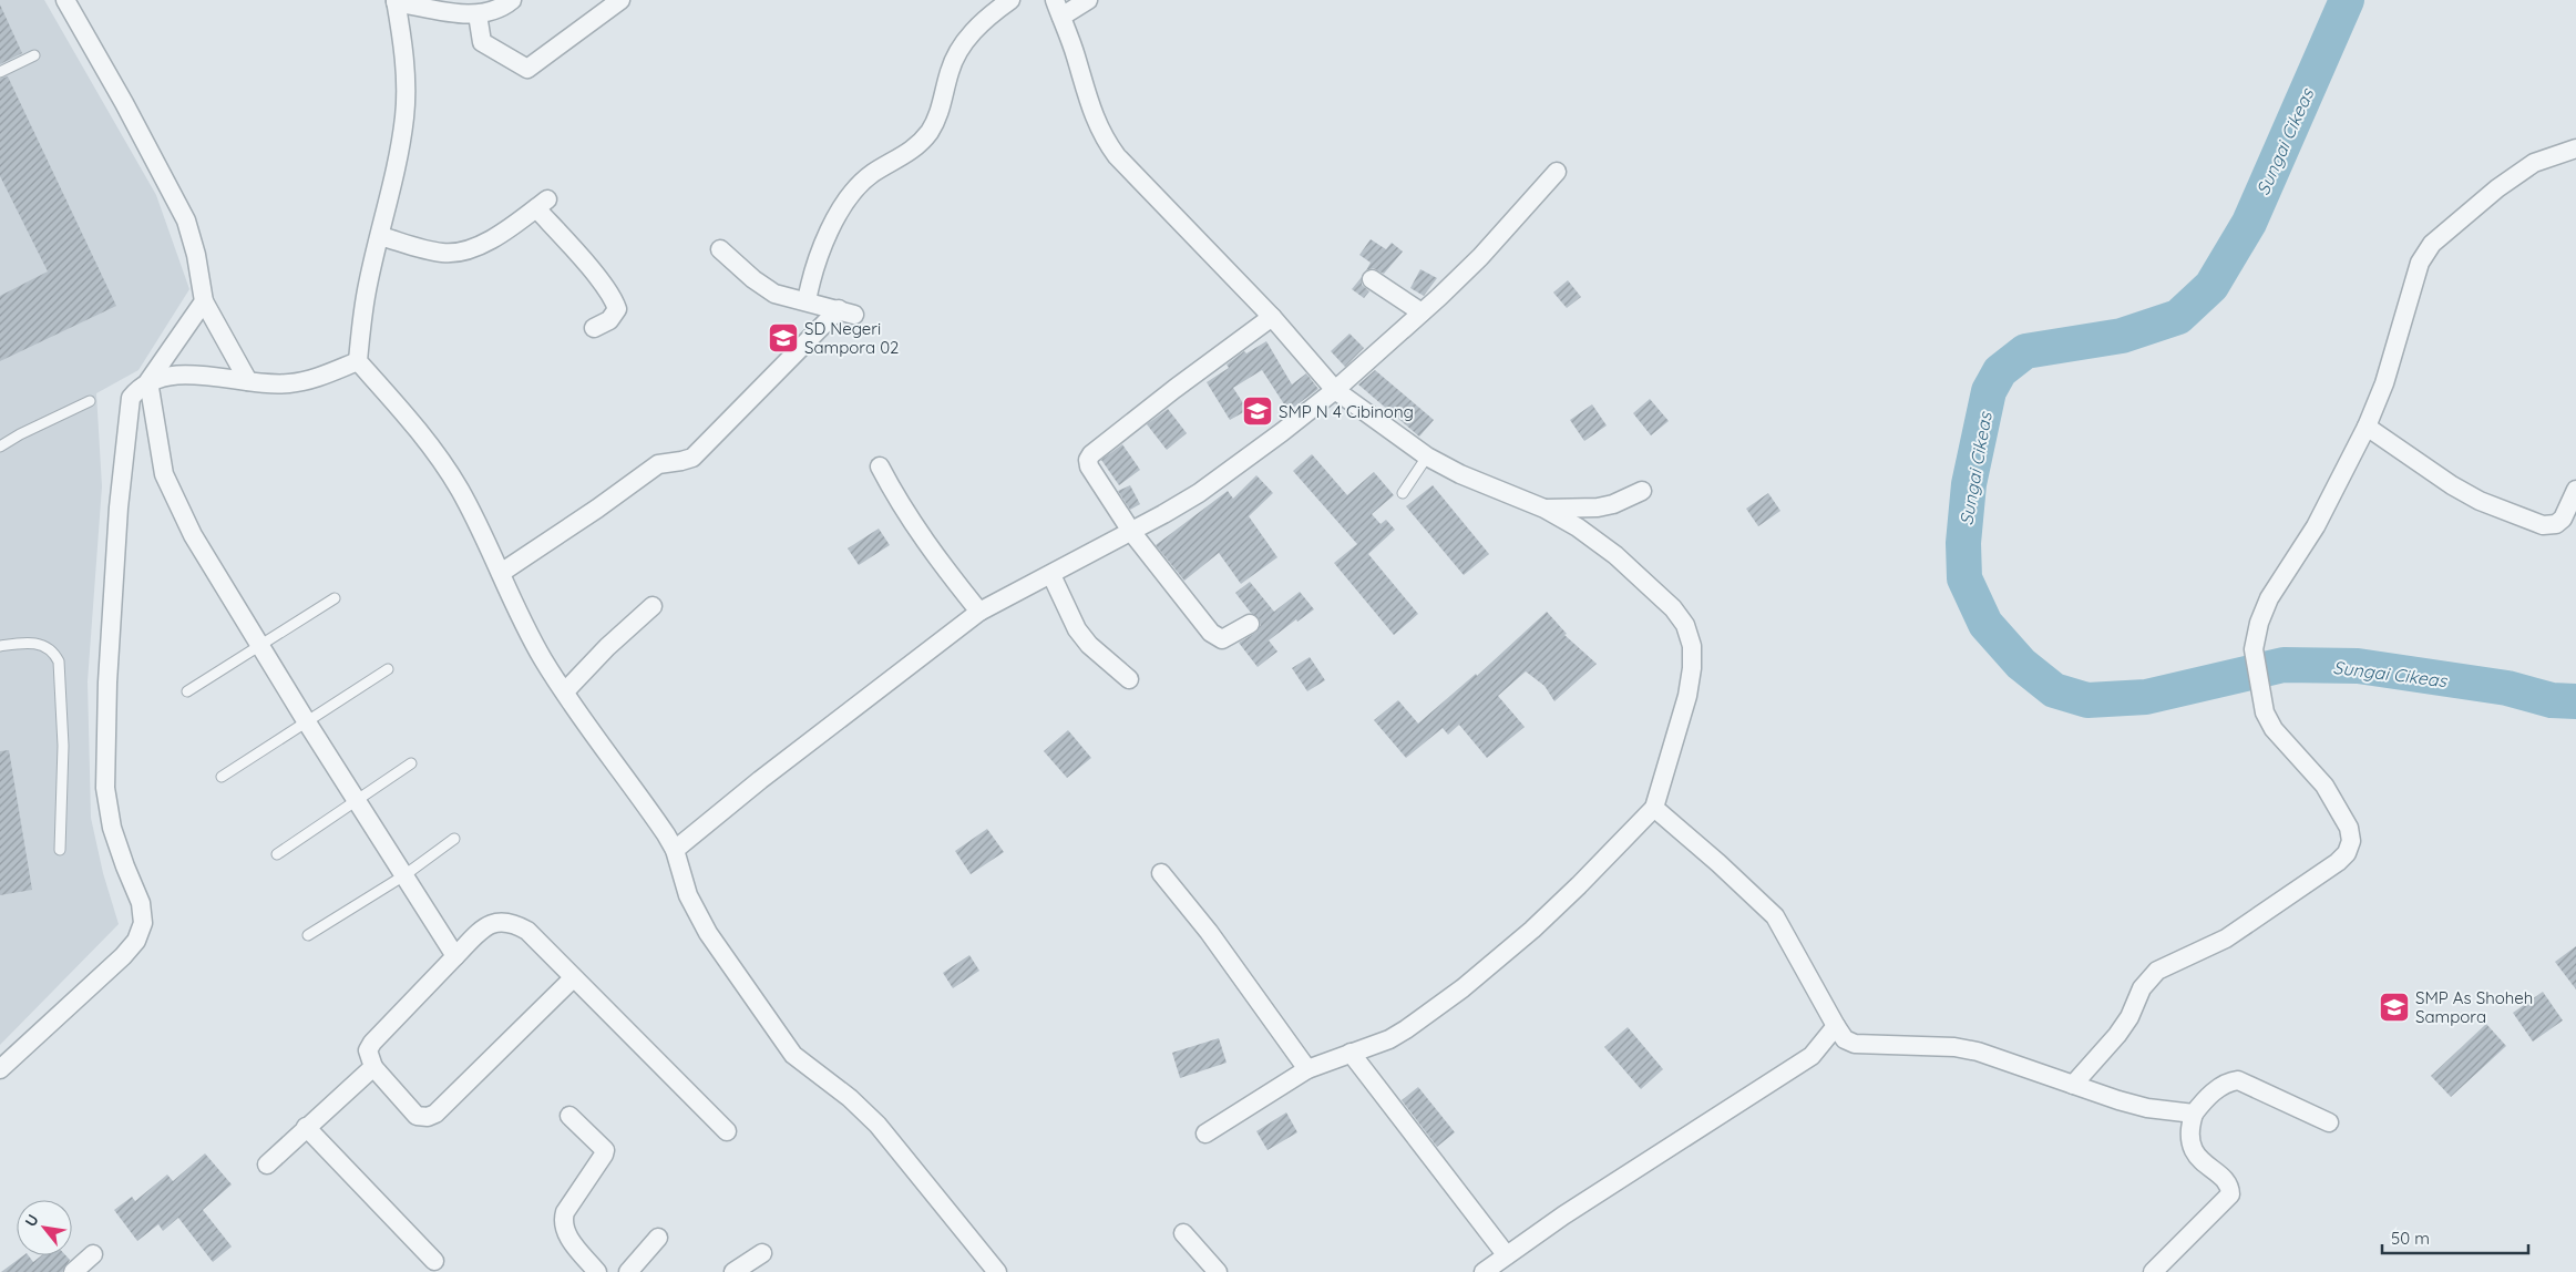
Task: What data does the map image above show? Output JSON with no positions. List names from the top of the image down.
{
  "water": ["Sungai Cikeas"],
  "places": {
    "school or university": ["SD Negeri Sampora 02", "SMP N 4 Cibinong", "SMP As Shoheh Sampora"]
  },
  "scale_bar": "50 m",
  "north": "top left"
}
